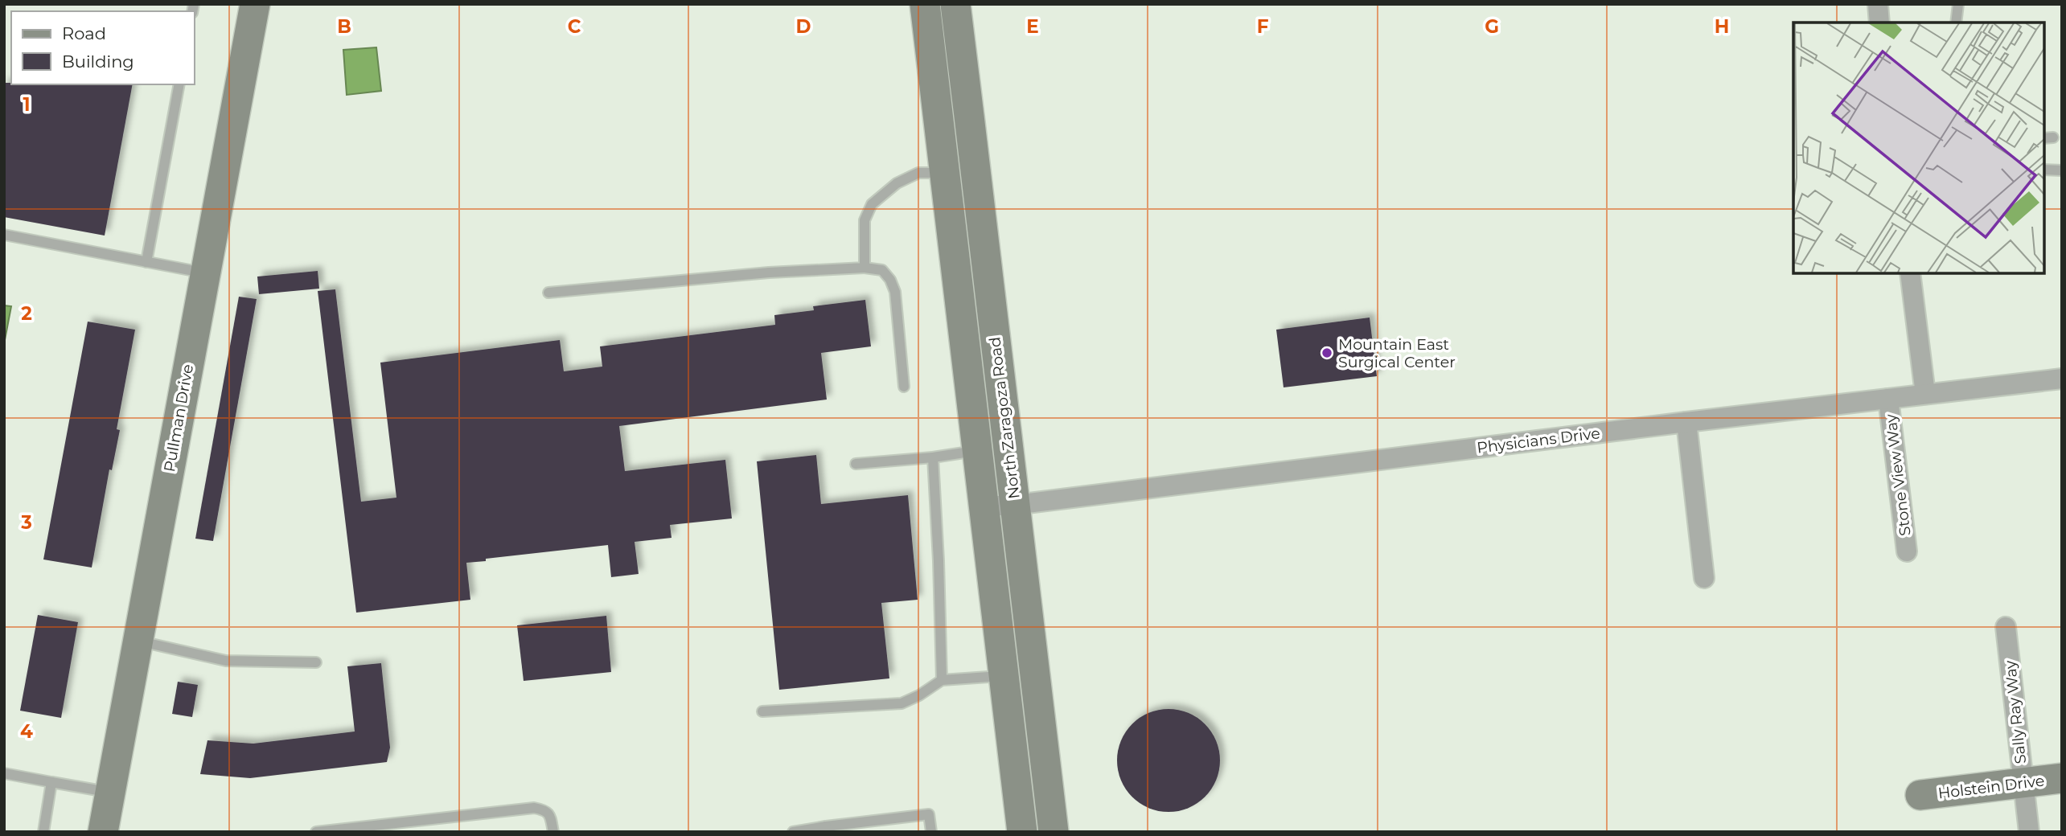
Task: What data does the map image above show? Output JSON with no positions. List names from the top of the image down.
{
  "streets": {
    "main road": ["Pullman Drive", "North Zaragoza Road", "Holstein Drive"],
    "street": ["Physicians Drive", "Stone View Way", "Sally Ray Way"]
  },
  "crossings": [
    ["North Zaragoza Road", "Physicians Drive"],
    ["Physicians Drive", "Stone View Way"],
    ["Sally Ray Way", "Holstein Drive"]
  ],
  "places": ["Mountain East Surgical Center"],
  "legend": ["Road", "Building"],
  "grid": {
    "columns": [
      "B",
      "C",
      "D",
      "E",
      "F",
      "G",
      "H"
    ],
    "rows": [
      "1",
      "2",
      "3",
      "4"
    ]
  }
}
